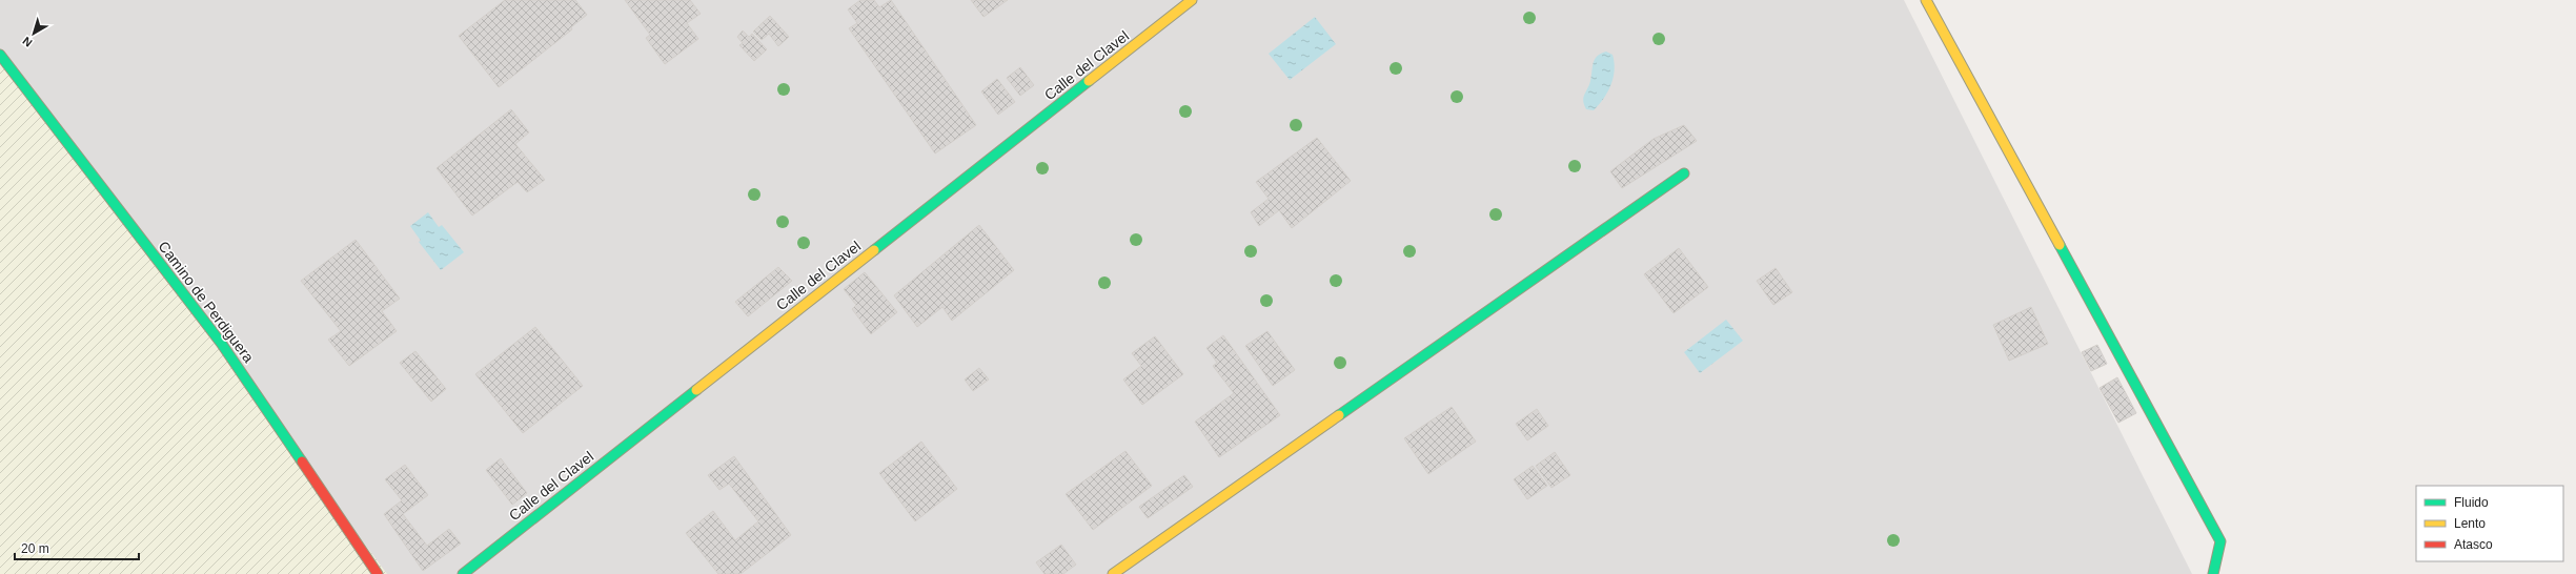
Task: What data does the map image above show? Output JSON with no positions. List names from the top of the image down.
{
  "streets": {
    "street": ["Calle del Clavel", "Camino de Perdiguera"]
  },
  "legend": ["Fluido", "Lento", "Atasco"],
  "scale_bar": "20 m",
  "north": "bottom left"
}
